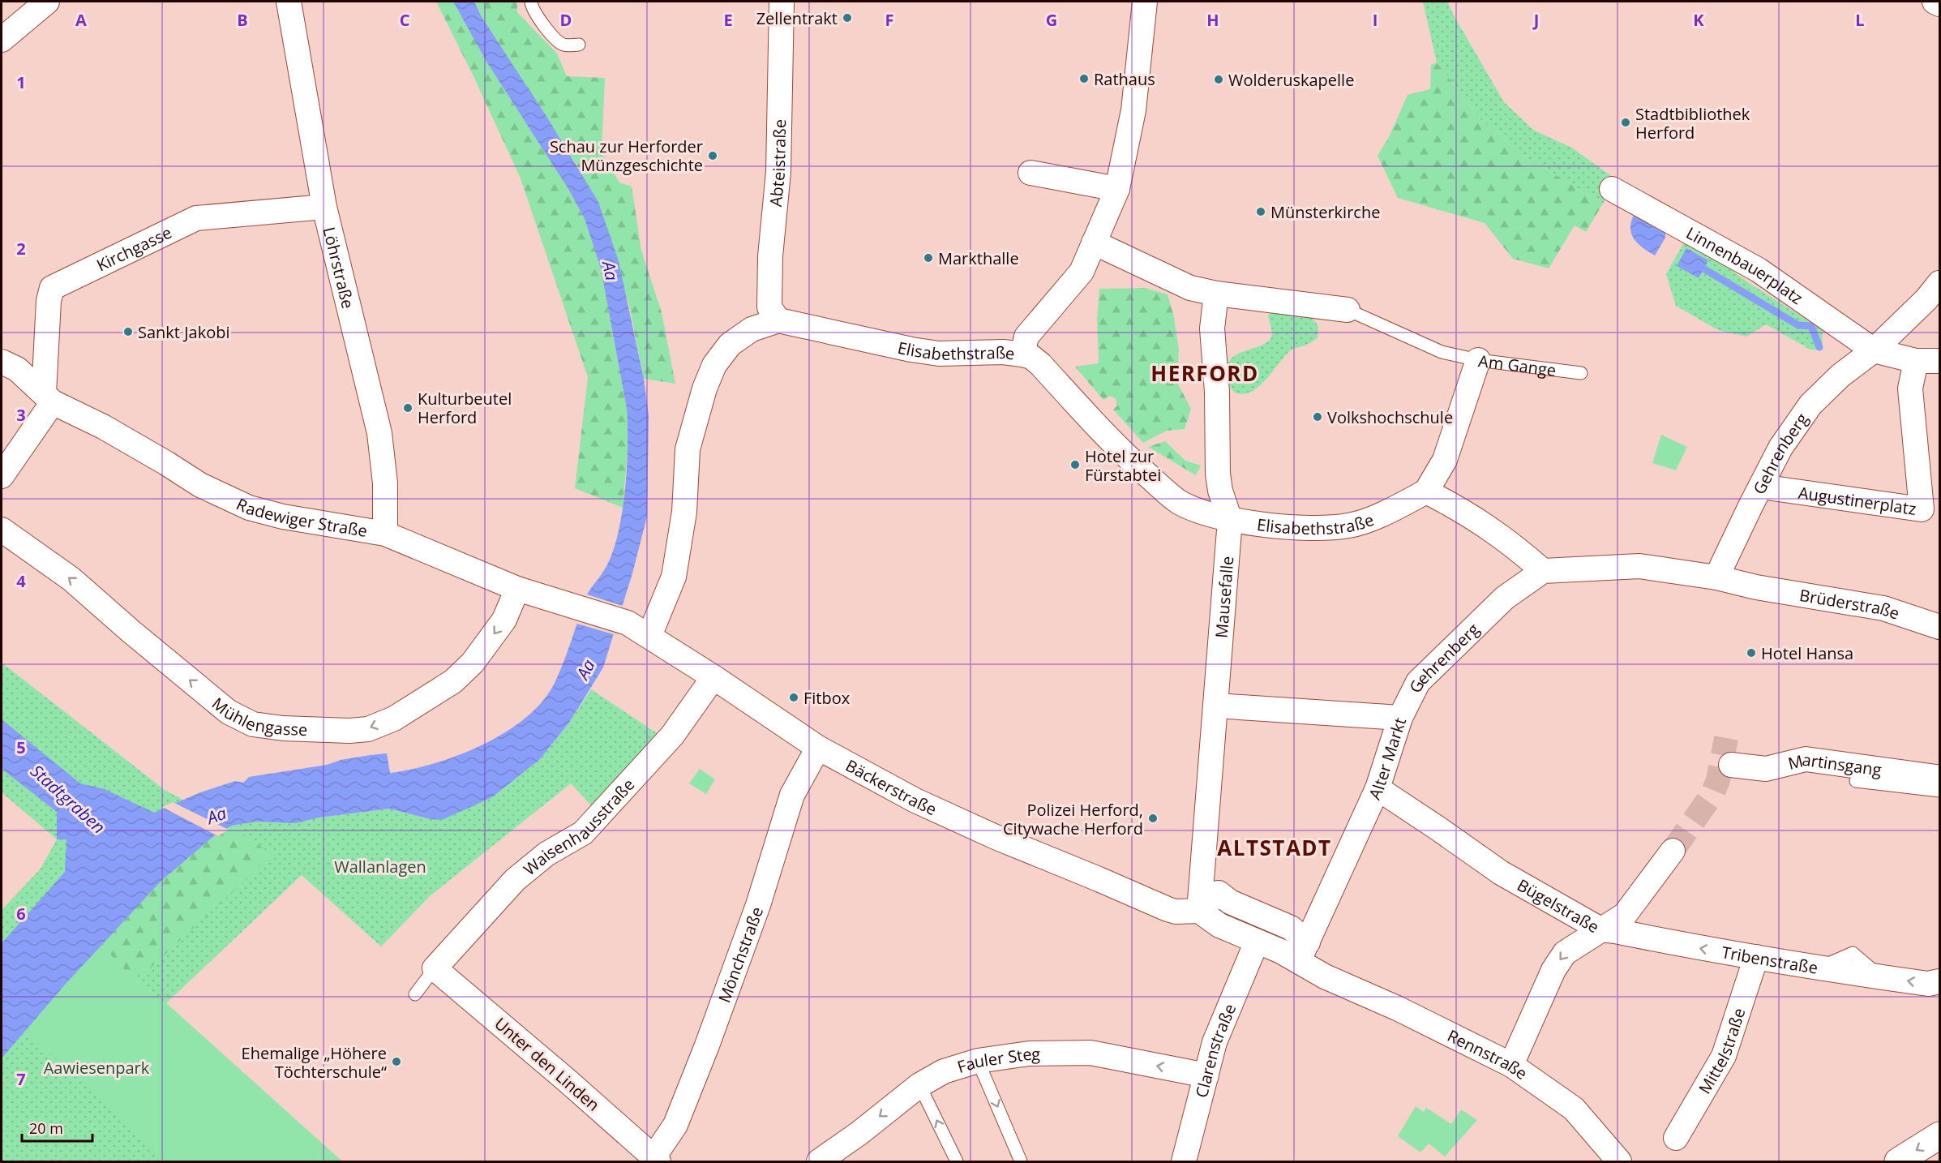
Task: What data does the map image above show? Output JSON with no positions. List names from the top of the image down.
{
  "streets": {
    "street": [
      "Abteistraße",
      "Kirchgasse",
      "Linnenbauerplatz",
      "Löhrstraße",
      "Elisabethstraße",
      "Am Gange",
      "Gehrenberg",
      "Augustinerplatz",
      "Radewiger Straße",
      "Mausefalle",
      "Brüderstraße",
      "Mühlengasse",
      "Alter Markt",
      "Martinsgang",
      "Bäckerstraße",
      "Waisenhausstraße",
      "Bügelstraße",
      "Mönchstraße",
      "Tribenstraße",
      "Mittelstraße",
      "Clarenstraße",
      "Rennstraße",
      "Fauler Steg",
      "Unter den Linden"
    ]
  },
  "crossings": [
    ["Abteistraße", "Elisabethstraße"],
    ["Kirchgasse", "Löhrstraße"],
    ["Kirchgasse", "Radewiger Straße"],
    ["Linnenbauerplatz", "Gehrenberg"],
    ["Löhrstraße", "Radewiger Straße"],
    ["Elisabethstraße", "Am Gange"],
    ["Elisabethstraße", "Mausefalle"],
    ["Gehrenberg", "Augustinerplatz"],
    ["Gehrenberg", "Brüderstraße"],
    ["Gehrenberg", "Alter Markt"],
    ["Radewiger Straße", "Mühlengasse"],
    ["Radewiger Straße", "Bäckerstraße"],
    ["Mausefalle", "Alter Markt"],
    ["Alter Markt", "Bügelstraße"],
    ["Alter Markt", "Rennstraße"],
    ["Bäckerstraße", "Waisenhausstraße"],
    ["Bäckerstraße", "Mönchstraße"],
    ["Waisenhausstraße", "Unter den Linden"],
    ["Bügelstraße", "Tribenstraße"],
    ["Bügelstraße", "Rennstraße"],
    ["Mönchstraße", "Unter den Linden"],
    ["Tribenstraße", "Mittelstraße"],
    ["Clarenstraße", "Fauler Steg"]
  ],
  "one_way": [
    "Mühlengasse",
    "Bügelstraße",
    "Tribenstraße",
    "Fauler Steg"
  ],
  "districts": ["HERFORD", "ALTSTADT"],
  "water": ["Aa", "Stadtgraben"],
  "parks": ["Wallanlagen", "Aawiesenpark"],
  "places": [
    "Zellentrakt",
    "Rathaus",
    "Wolderuskapelle",
    "Stadtbibliothek Herford",
    "Schau zur Herforder Münzgeschichte",
    "Münsterkirche",
    "Markthalle",
    "Sankt Jakobi",
    "Kulturbeutel Herford",
    "Volkshochschule",
    "Hotel zur Fürstabtei",
    "Hotel Hansa",
    "Fitbox",
    "Polizei Herford, Citywache Herford",
    "Ehemalige „Höhere Töchterschule“"
  ],
  "scale_bar": "20 m",
  "grid": {
    "columns": [
      "A",
      "B",
      "C",
      "D",
      "E",
      "F",
      "G",
      "H",
      "I",
      "J",
      "K",
      "L"
    ],
    "rows": [
      "1",
      "2",
      "3",
      "4",
      "5",
      "6",
      "7"
    ]
  }
}
